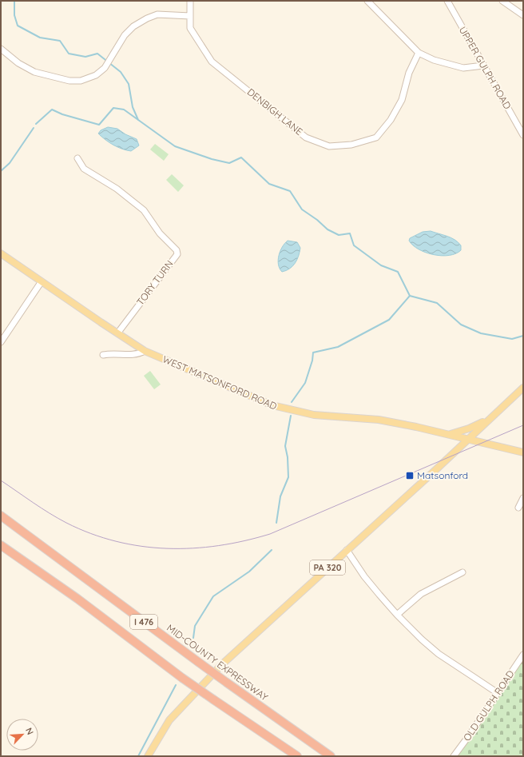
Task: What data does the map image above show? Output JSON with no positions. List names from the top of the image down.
{
  "streets": {
    "highway": ["I 476", "MID-COUNTY EXPRESSWAY"],
    "main road": ["WEST MATSONFORD ROAD", "PA 320"],
    "street": [
      "UPPER GULPH ROAD",
      "DENBIGH LANE",
      "TORY TURN",
      "OLD GULPH ROAD"
    ]
  },
  "crossings": [
    ["TORY TURN", "WEST MATSONFORD ROAD"],
    ["WEST MATSONFORD ROAD", "PA 320"]
  ],
  "places": {
    "transit": ["Matsonford"]
  },
  "north": "top right"
}
